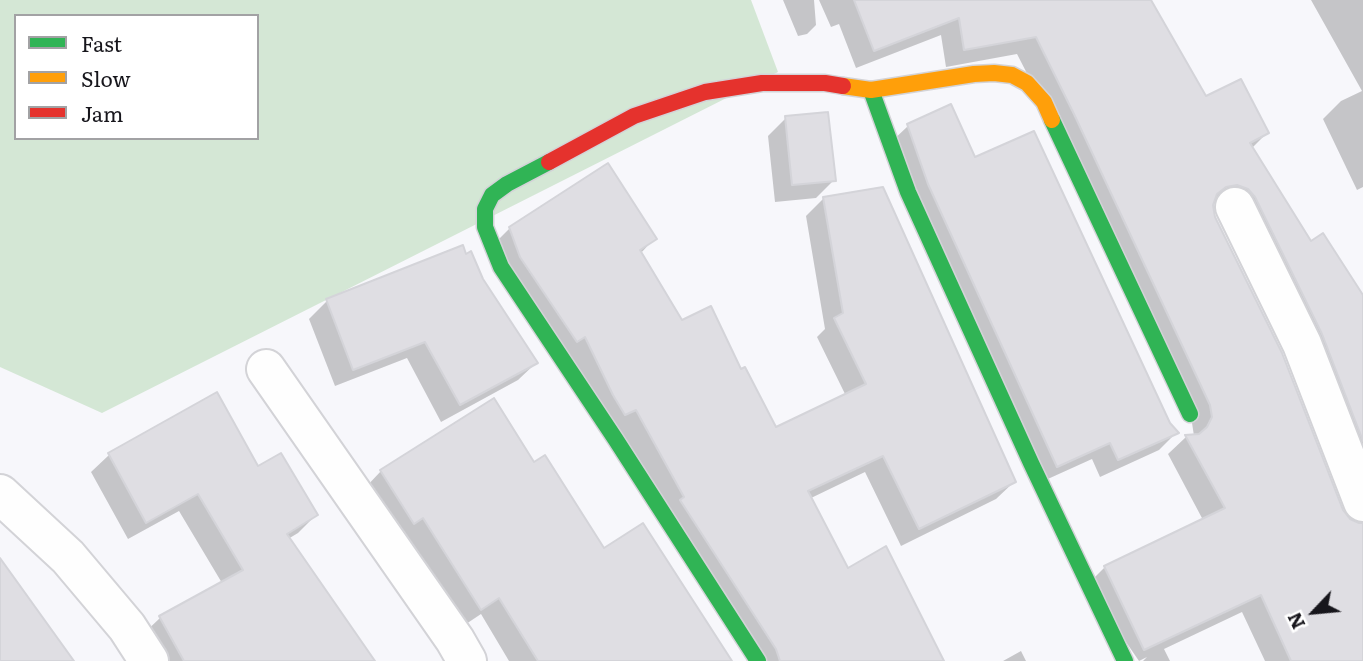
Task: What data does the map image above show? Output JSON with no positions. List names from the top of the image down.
{
  "legend": ["Fast", "Slow", "Jam"],
  "north": "bottom left"
}
